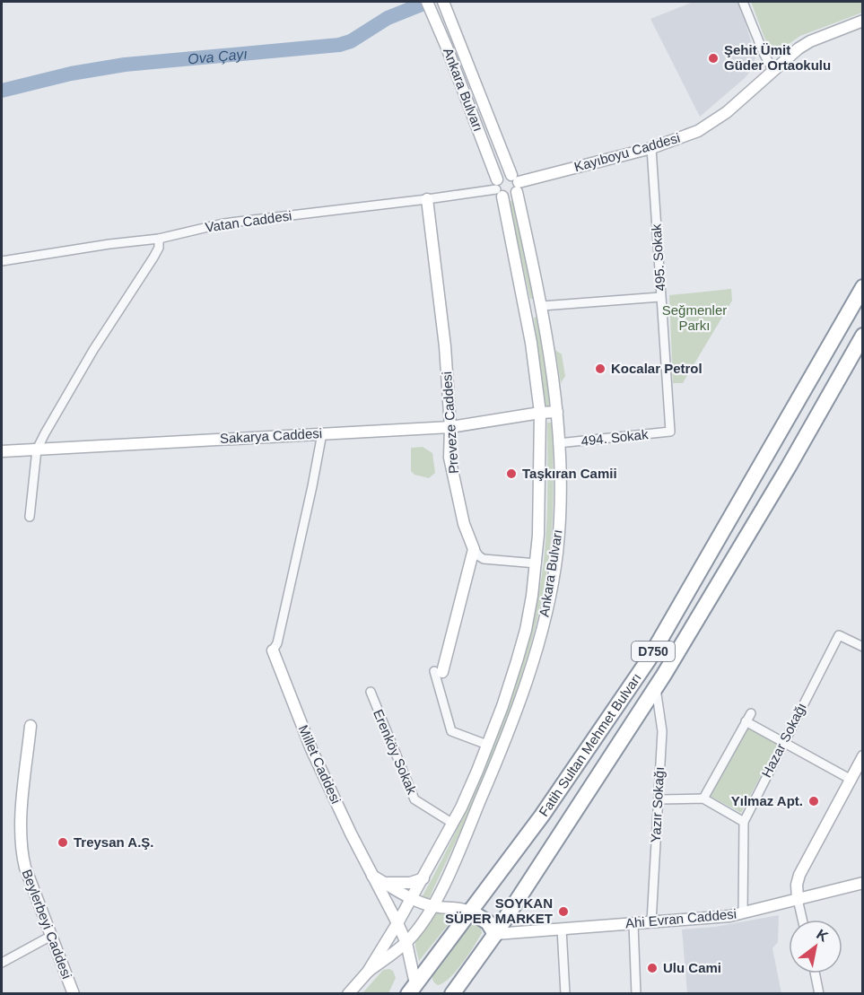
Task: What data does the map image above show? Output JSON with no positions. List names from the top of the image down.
{
  "streets": {
    "highway": ["D750", "Fatih Sultan Mehmet Bulvarı"],
    "main road": [
      "Ankara Bulvarı",
      "Kayıboyu Caddesi",
      "Preveze Caddesi",
      "Sakarya Caddesi",
      "Millet Caddesi",
      "Ahi Evran Caddesi",
      "Beylerbeyi Caddesi"
    ],
    "street": [
      "Vatan Caddesi",
      "495. Sokak",
      "494. Sokak",
      "Hazar Sokağı",
      "Erenköy Sokak",
      "Yazır Sokağı"
    ]
  },
  "crossings": [
    ["Ankara Bulvarı", "Kayıboyu Caddesi"],
    ["Ankara Bulvarı", "Vatan Caddesi"],
    ["Ankara Bulvarı", "Sakarya Caddesi"],
    ["Ankara Bulvarı", "494. Sokak"],
    ["Ankara Bulvarı", "Erenköy Sokak"],
    ["Ankara Bulvarı", "Millet Caddesi"],
    ["Kayıboyu Caddesi", "495. Sokak"],
    ["Vatan Caddesi", "Preveze Caddesi"],
    ["495. Sokak", "494. Sokak"],
    ["Preveze Caddesi", "Sakarya Caddesi"],
    ["Hazar Sokağı", "Ahi Evran Caddesi"],
    ["Fatih Sultan Mehmet Bulvarı", "Yazır Sokağı"],
    ["Fatih Sultan Mehmet Bulvarı", "Ahi Evran Caddesi"],
    ["Yazır Sokağı", "Ahi Evran Caddesi"]
  ],
  "water": ["Ova Çayı"],
  "parks": ["Seğmenler Parkı"],
  "places": [
    "Şehit Ümit Güder Ortaokulu",
    "Kocalar Petrol",
    "Taşkıran Camii",
    "Yılmaz Apt.",
    "Treysan A.Ş.",
    "SOYKAN SÜPER MARKET",
    "Ulu Cami"
  ],
  "north": "top right"
}
